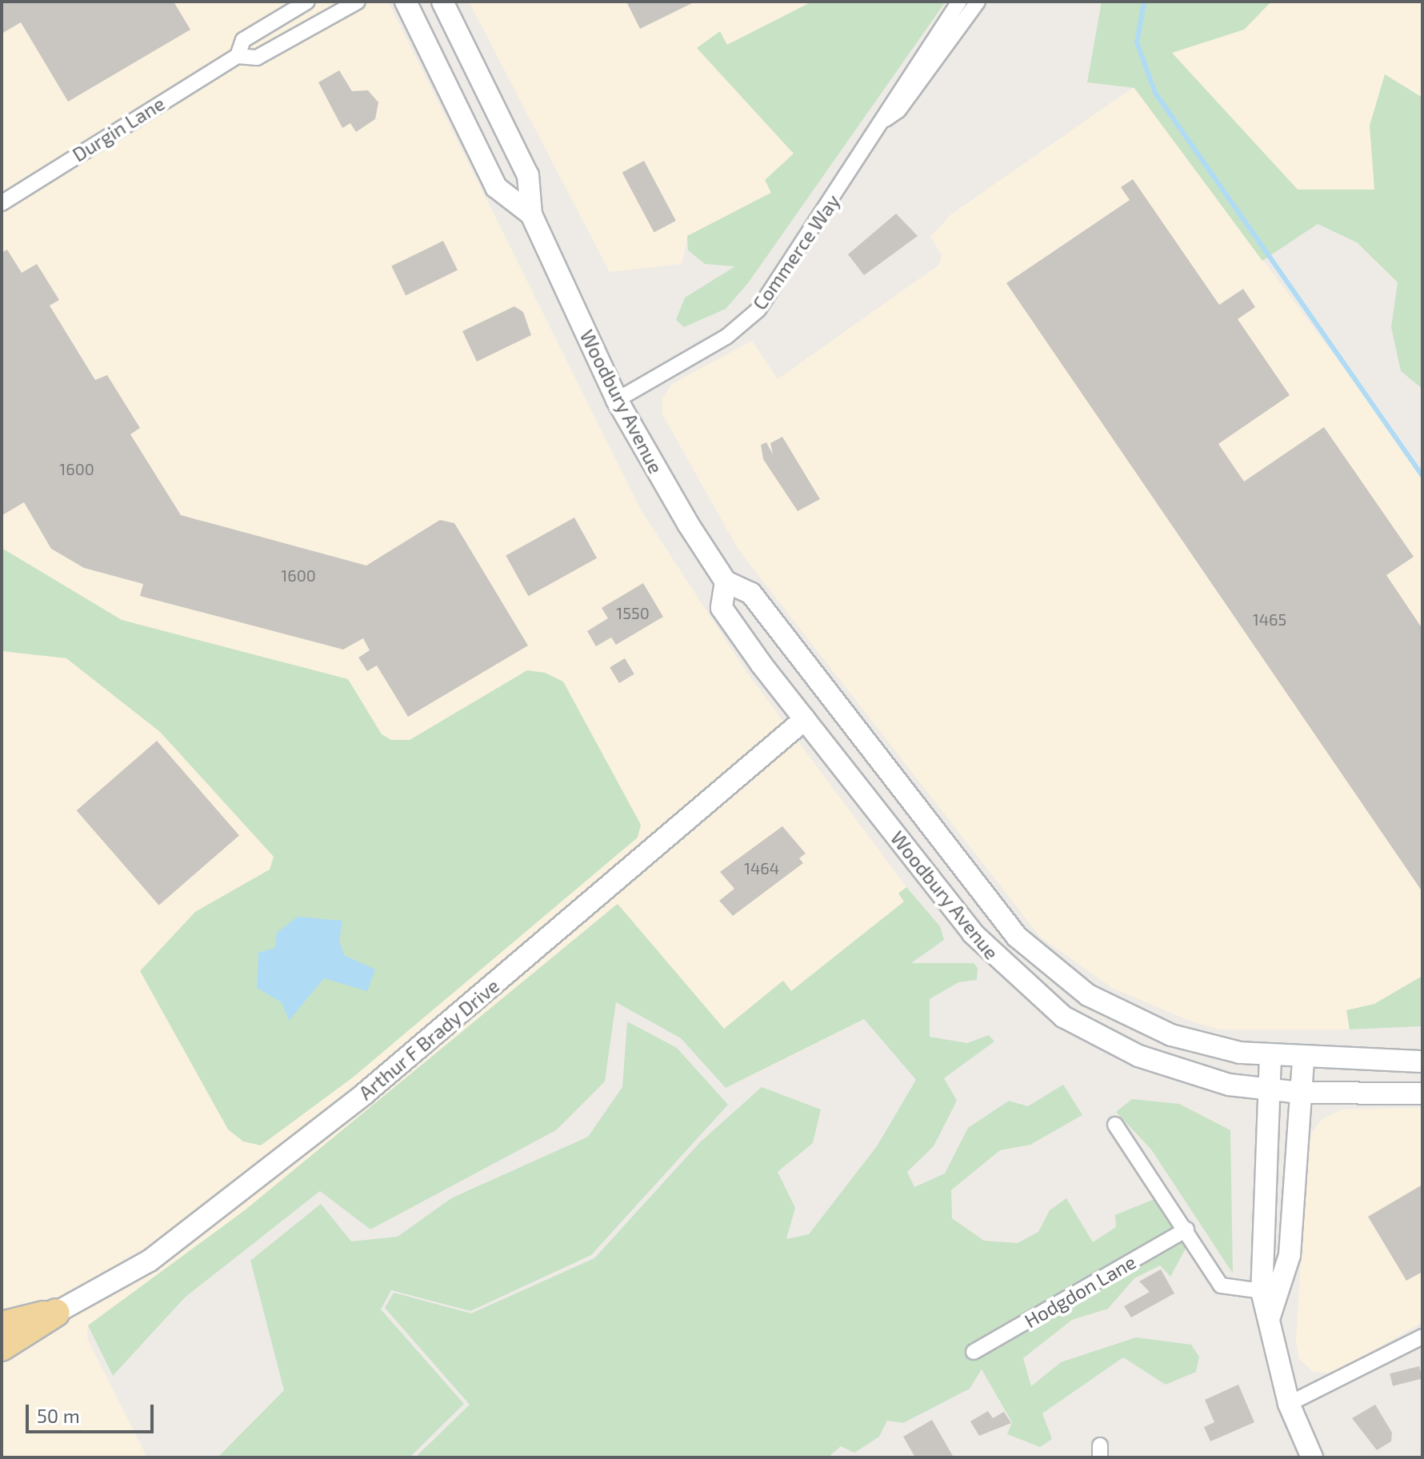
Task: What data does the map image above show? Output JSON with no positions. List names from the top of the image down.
{
  "streets": {
    "main road": ["Woodbury Avenue", "Arthur F Brady Drive"],
    "street": ["Durgin Lane", "Commerce Way", "Hodgdon Lane"]
  },
  "crossings": [
    ["Commerce Way", "Woodbury Avenue"],
    ["Woodbury Avenue", "Arthur F Brady Drive"]
  ],
  "house_numbers": [
    "1600",
    "1600",
    "1550",
    "1465",
    "1464"
  ],
  "scale_bar": "50 m"
}
